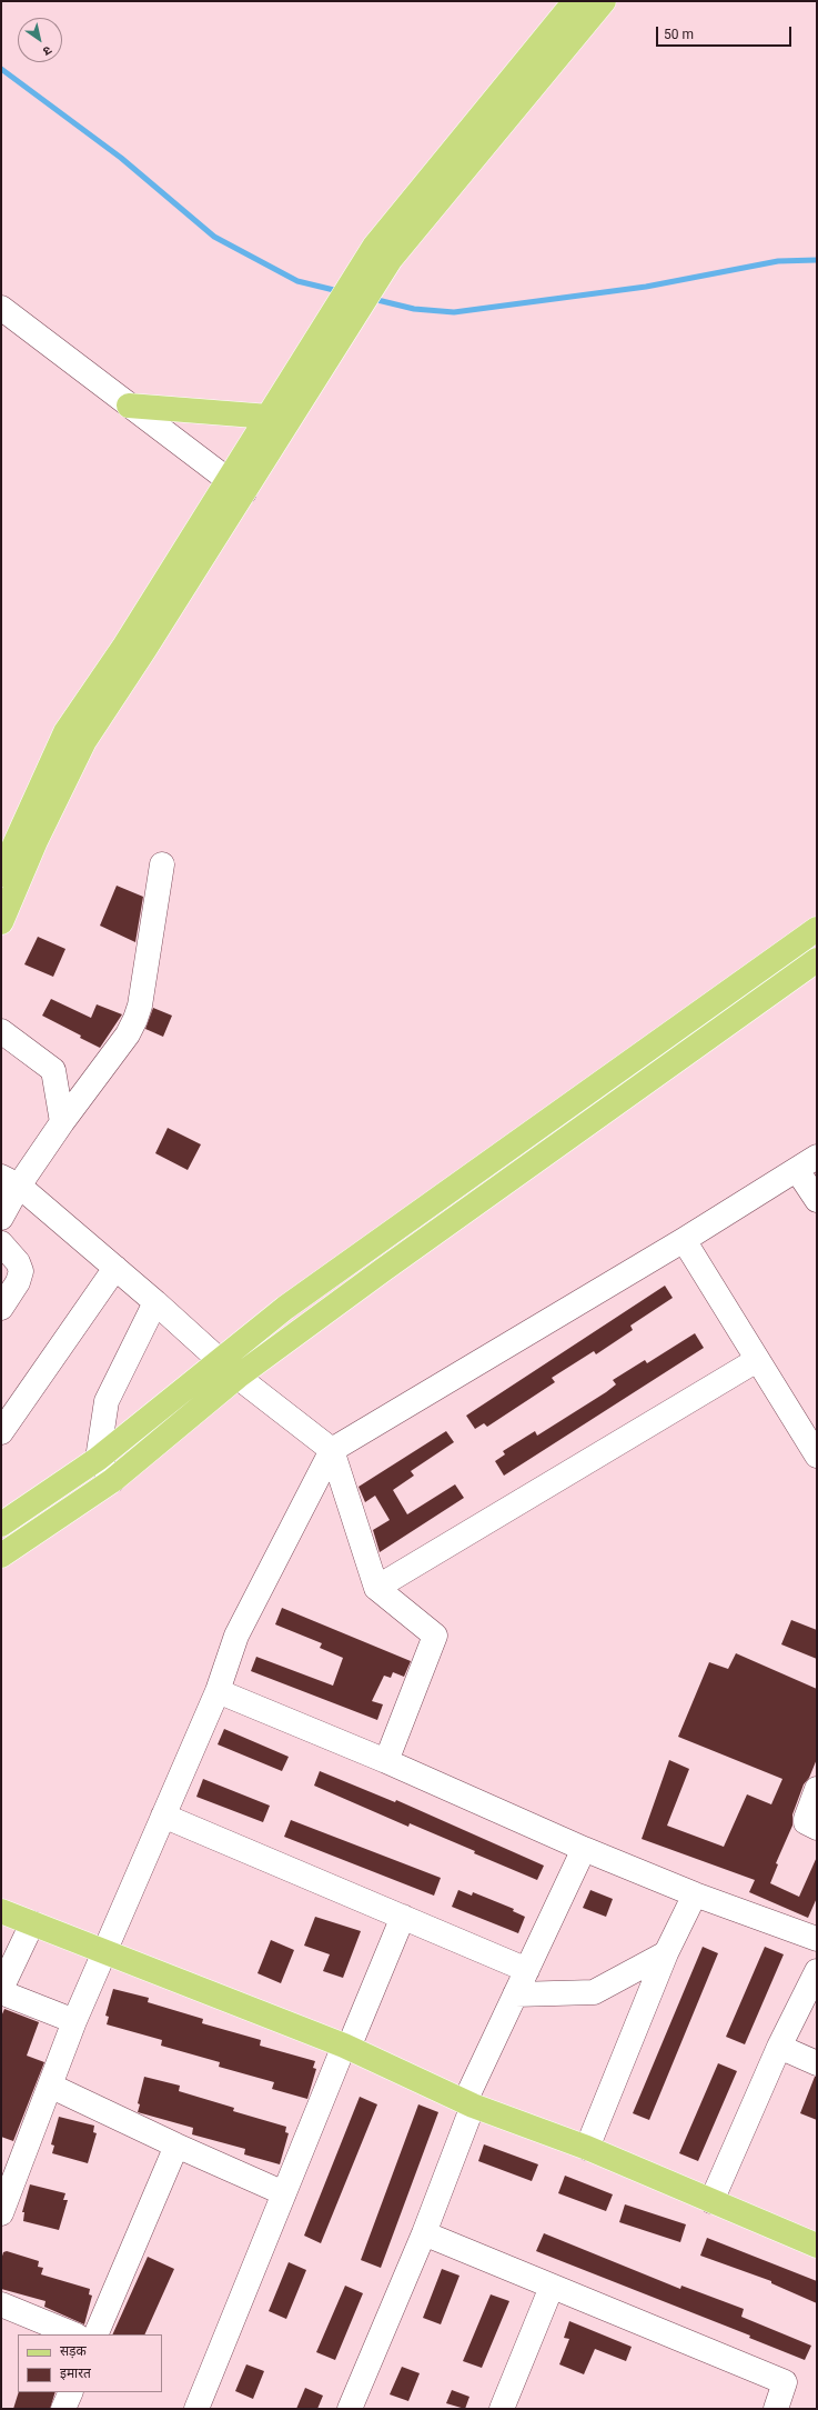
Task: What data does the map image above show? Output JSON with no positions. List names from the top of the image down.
{
  "legend": ["सड़क", "इमारत"],
  "scale_bar": "50 m",
  "north": "bottom right"
}
